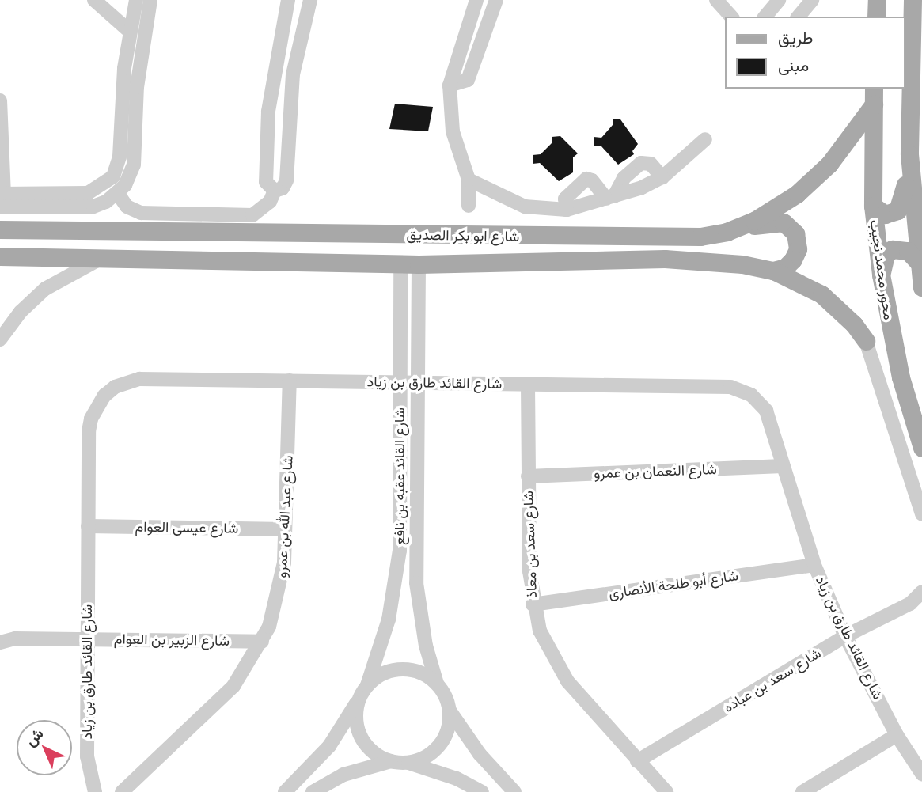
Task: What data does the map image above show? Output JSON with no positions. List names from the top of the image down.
{
  "streets": {
    "main road": ["شارع ابو بكر الصديق", "محور محمد نجيب"],
    "street": [
      "شارع القائد طارق بن زياد",
      "شارع النعمان بن عمرو",
      "شارع القائد عقبه بن نافع",
      "شارع عبد الله بن عمرو",
      "شارع عيسى العوام",
      "شارع سعد بن معاذ",
      "شارع أبو طلحة الأنصارى",
      "شارع الزبير بن العوام",
      "شارع سعد بن عباده"
    ]
  },
  "crossings": [
    ["شارع ابو بكر الصديق", "محور محمد نجيب"],
    ["شارع ابو بكر الصديق", "شارع القائد عقبه بن نافع"],
    ["شارع القائد طارق بن زياد", "شارع النعمان بن عمرو"],
    ["شارع القائد طارق بن زياد", "شارع القائد عقبه بن نافع"],
    ["شارع القائد طارق بن زياد", "شارع عبد الله بن عمرو"],
    ["شارع القائد طارق بن زياد", "شارع عيسى العوام"],
    ["شارع القائد طارق بن زياد", "شارع سعد بن معاذ"],
    ["شارع القائد طارق بن زياد", "شارع أبو طلحة الأنصارى"],
    ["شارع القائد طارق بن زياد", "شارع الزبير بن العوام"],
    ["شارع القائد طارق بن زياد", "شارع سعد بن عباده"],
    ["شارع النعمان بن عمرو", "شارع سعد بن معاذ"],
    ["شارع عبد الله بن عمرو", "شارع عيسى العوام"],
    ["شارع عبد الله بن عمرو", "شارع الزبير بن العوام"],
    ["شارع سعد بن معاذ", "شارع أبو طلحة الأنصارى"],
    ["شارع سعد بن معاذ", "شارع سعد بن عباده"]
  ],
  "legend": ["طريق", "مبنى"],
  "north": "top left"
}
